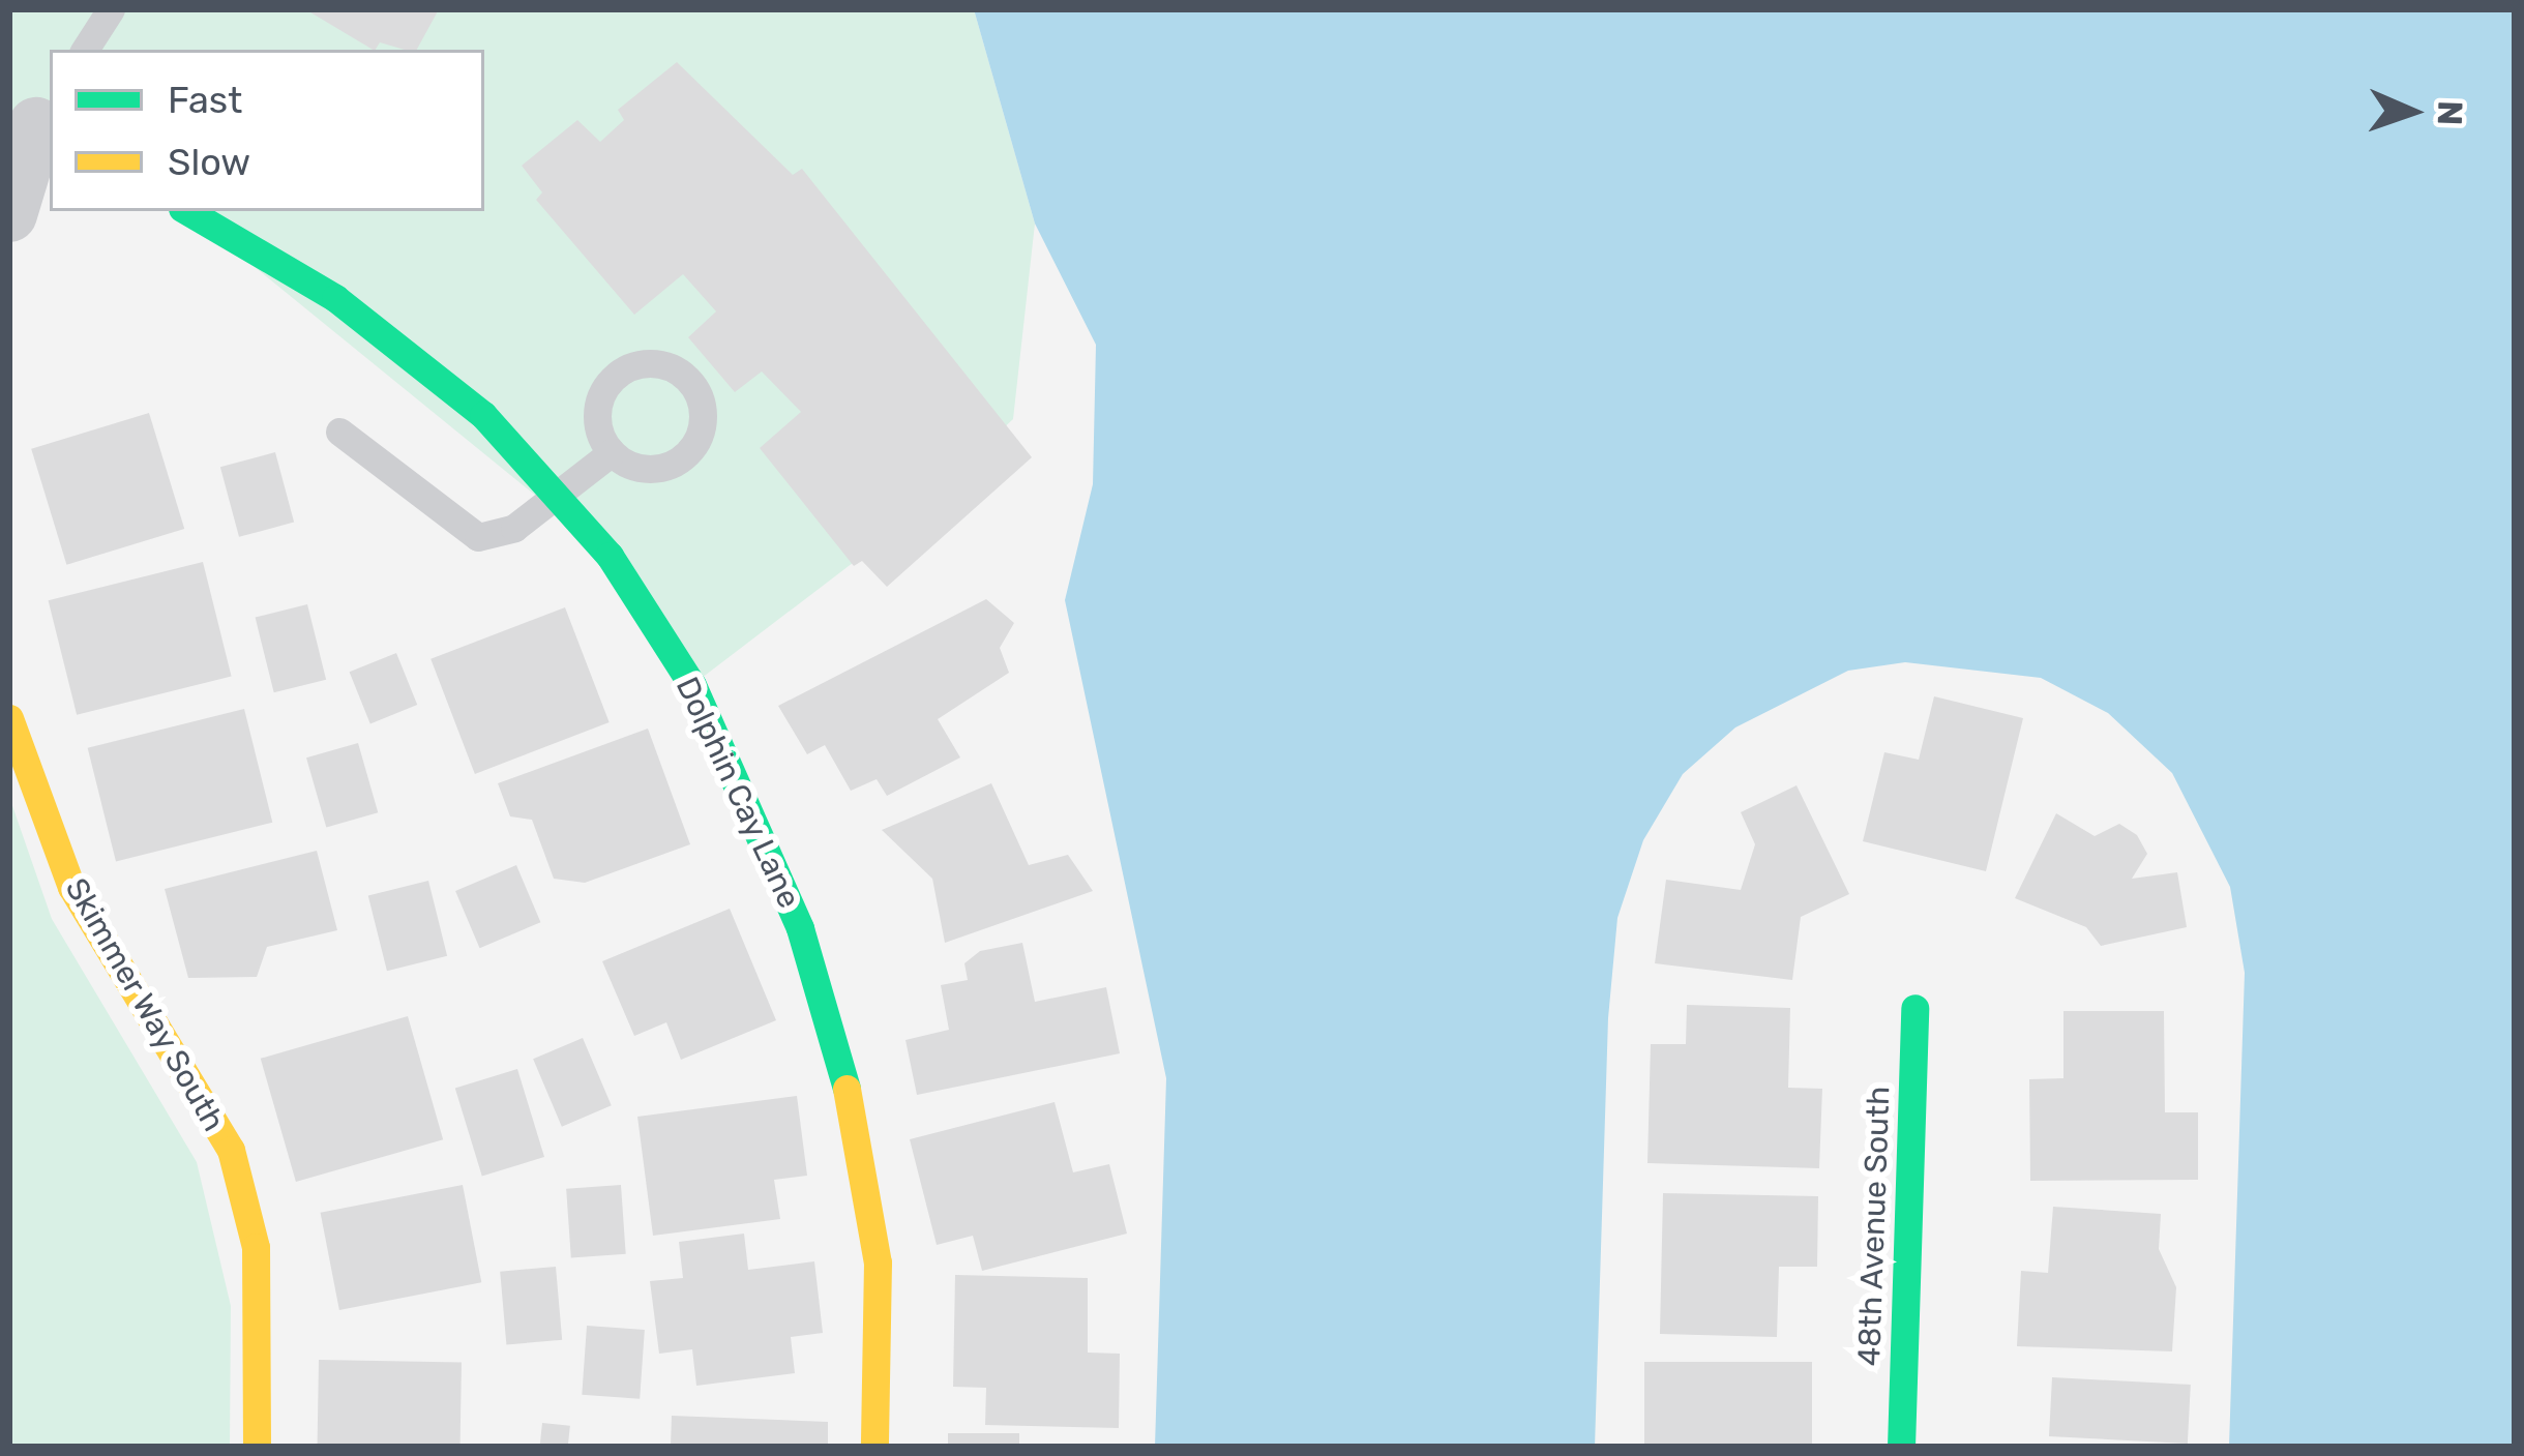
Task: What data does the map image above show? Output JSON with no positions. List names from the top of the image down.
{
  "streets": {
    "street": ["Dolphin Cay Lane", "Skimmer Way South", "48th Avenue South"]
  },
  "legend": ["Fast", "Slow"],
  "north": "right"
}
